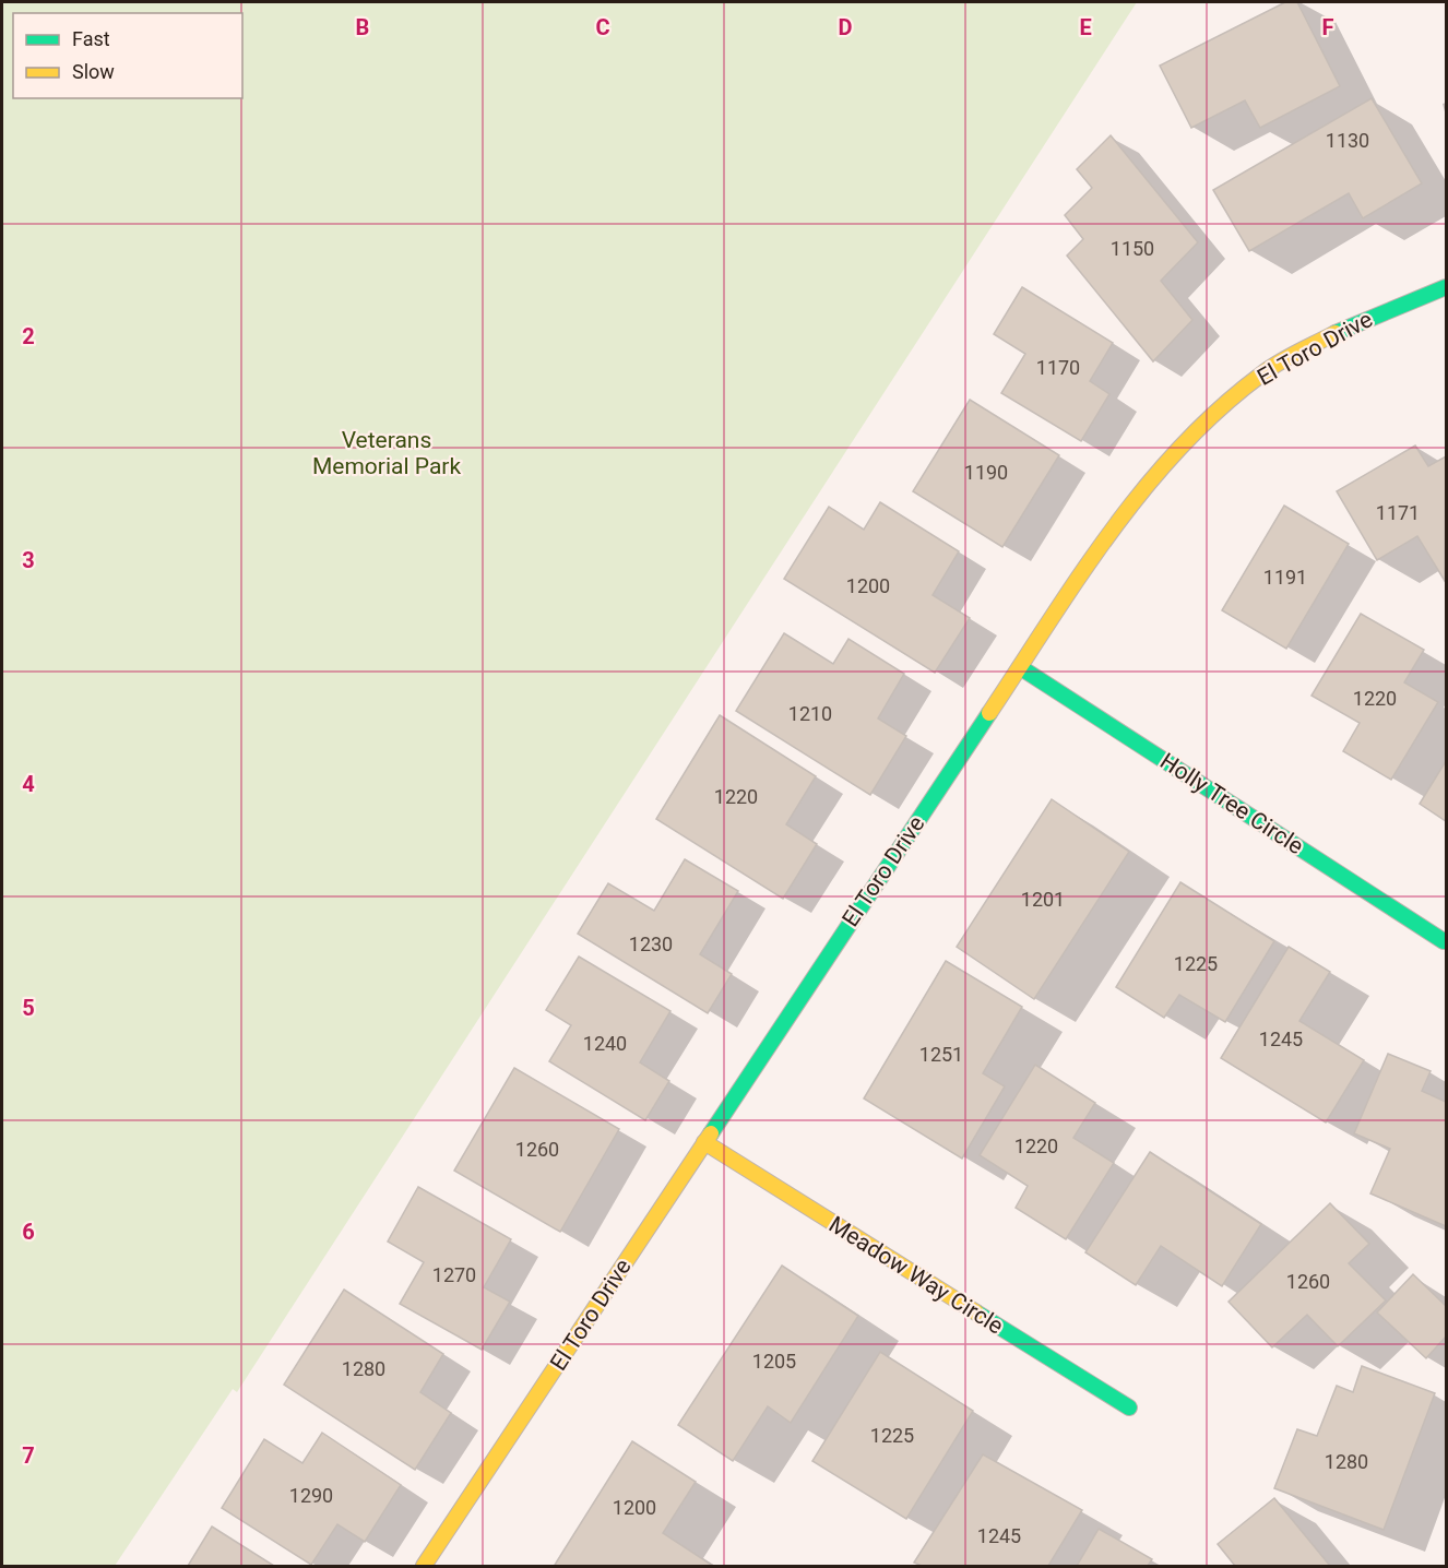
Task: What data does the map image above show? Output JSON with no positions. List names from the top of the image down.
{
  "streets": {
    "street": ["El Toro Drive", "Holly Tree Circle", "Meadow Way Circle"]
  },
  "crossings": [
    ["El Toro Drive", "Holly Tree Circle"],
    ["El Toro Drive", "Meadow Way Circle"]
  ],
  "parks": ["Veterans Memorial Park"],
  "house_numbers": [
    "1130",
    "1150",
    "1170",
    "1190",
    "1171",
    "1191",
    "1200",
    "1220",
    "1210",
    "1220",
    "1201",
    "1230",
    "1225",
    "1245",
    "1240",
    "1251",
    "1220",
    "1260",
    "1270",
    "1260",
    "1205",
    "1280",
    "1225",
    "1280",
    "1290",
    "1200",
    "1245"
  ],
  "legend": ["Fast", "Slow"],
  "grid": {
    "columns": [
      "B",
      "C",
      "D",
      "E",
      "F"
    ],
    "rows": [
      "2",
      "3",
      "4",
      "5",
      "6",
      "7"
    ]
  }
}
